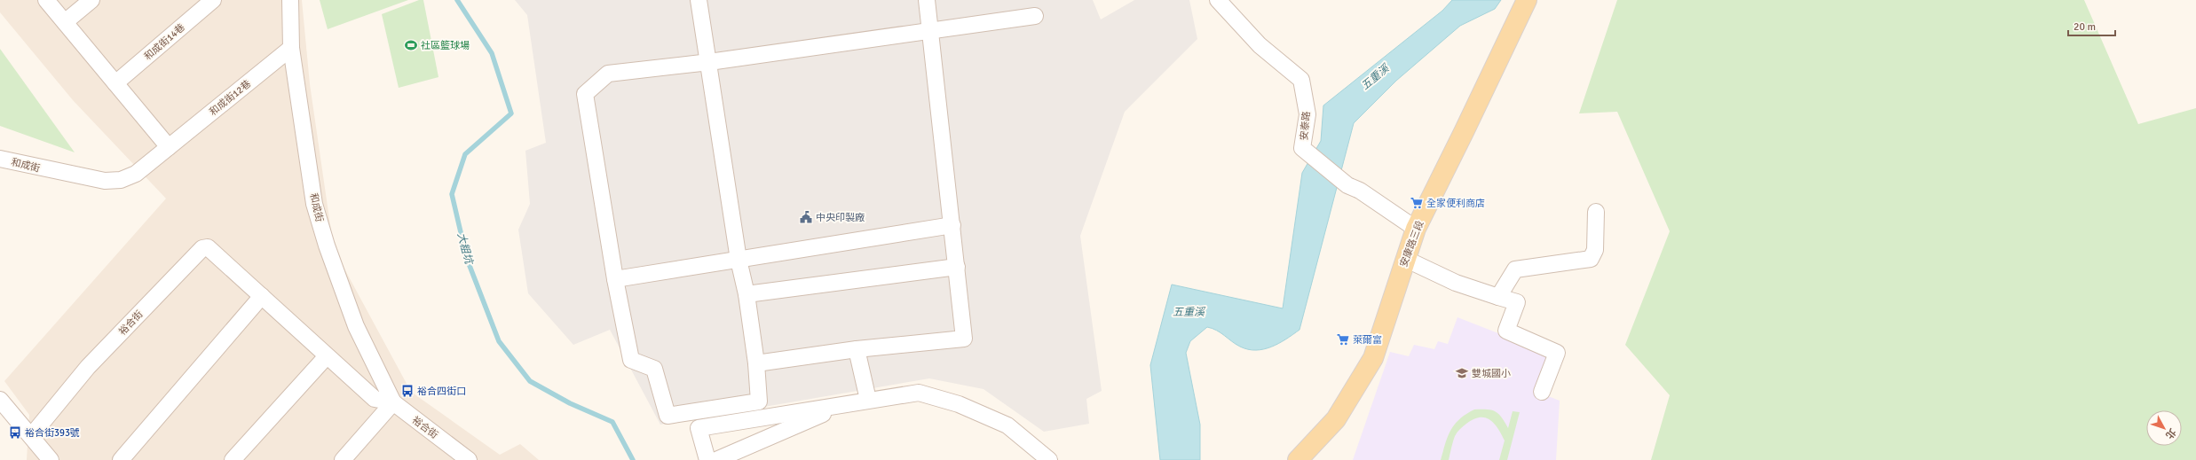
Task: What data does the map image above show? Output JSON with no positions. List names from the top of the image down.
{
  "streets": {
    "main road": ["安康路三段"],
    "street": [
      "和成街14巷",
      "和成街12巷",
      "安泰路",
      "和成街",
      "裕合街"
    ]
  },
  "crossings": [
    ["和成街12巷", "和成街"],
    ["安泰路", "安康路三段"],
    ["和成街", "裕合街"]
  ],
  "water": ["五重溪", "大粗坑"],
  "places": {
    "sports": ["社區籃球場"],
    "supermarket": ["全家便利商店", "萊爾富"],
    "public building": ["中央印製廠"],
    "school or university": ["雙城國小"],
    "bus stop": ["裕合四街口", "裕合街393號"]
  },
  "scale_bar": "20 m",
  "north": "bottom right"
}
